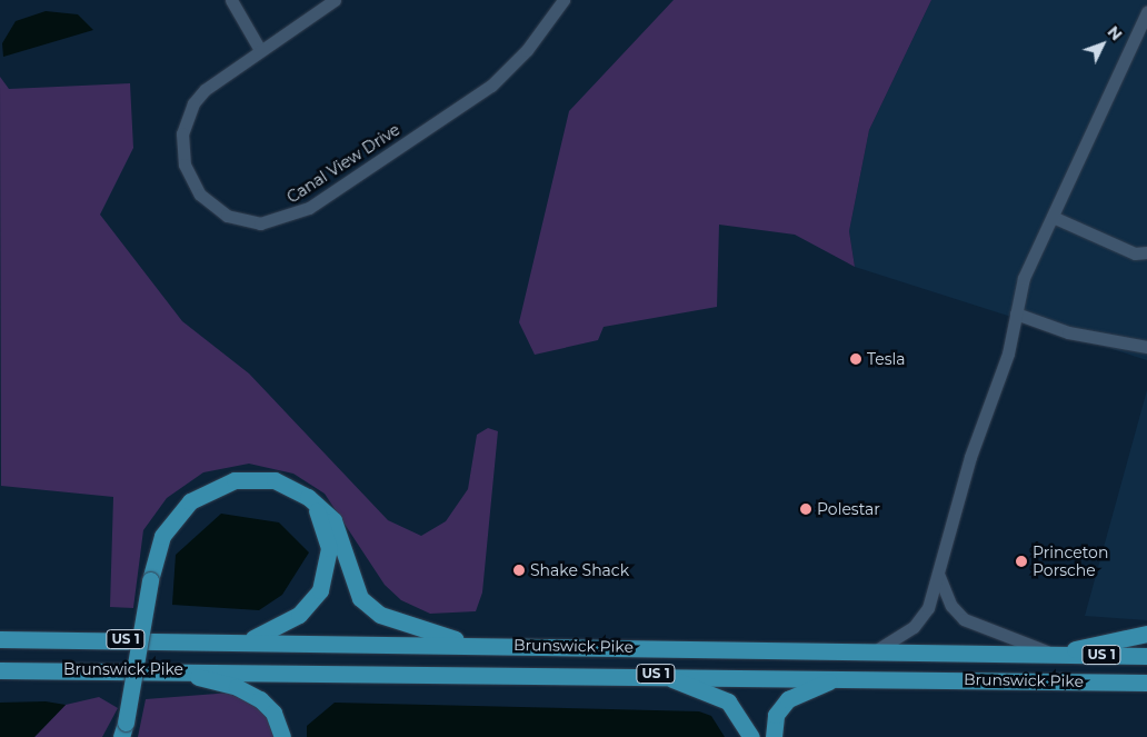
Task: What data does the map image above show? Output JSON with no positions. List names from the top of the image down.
{
  "streets": {
    "highway": ["US 1", "Brunswick Pike"],
    "street": ["Canal View Drive"]
  },
  "places": [
    "Tesla",
    "Polestar",
    "Princeton Porsche",
    "Shake Shack"
  ],
  "north": "top right"
}
